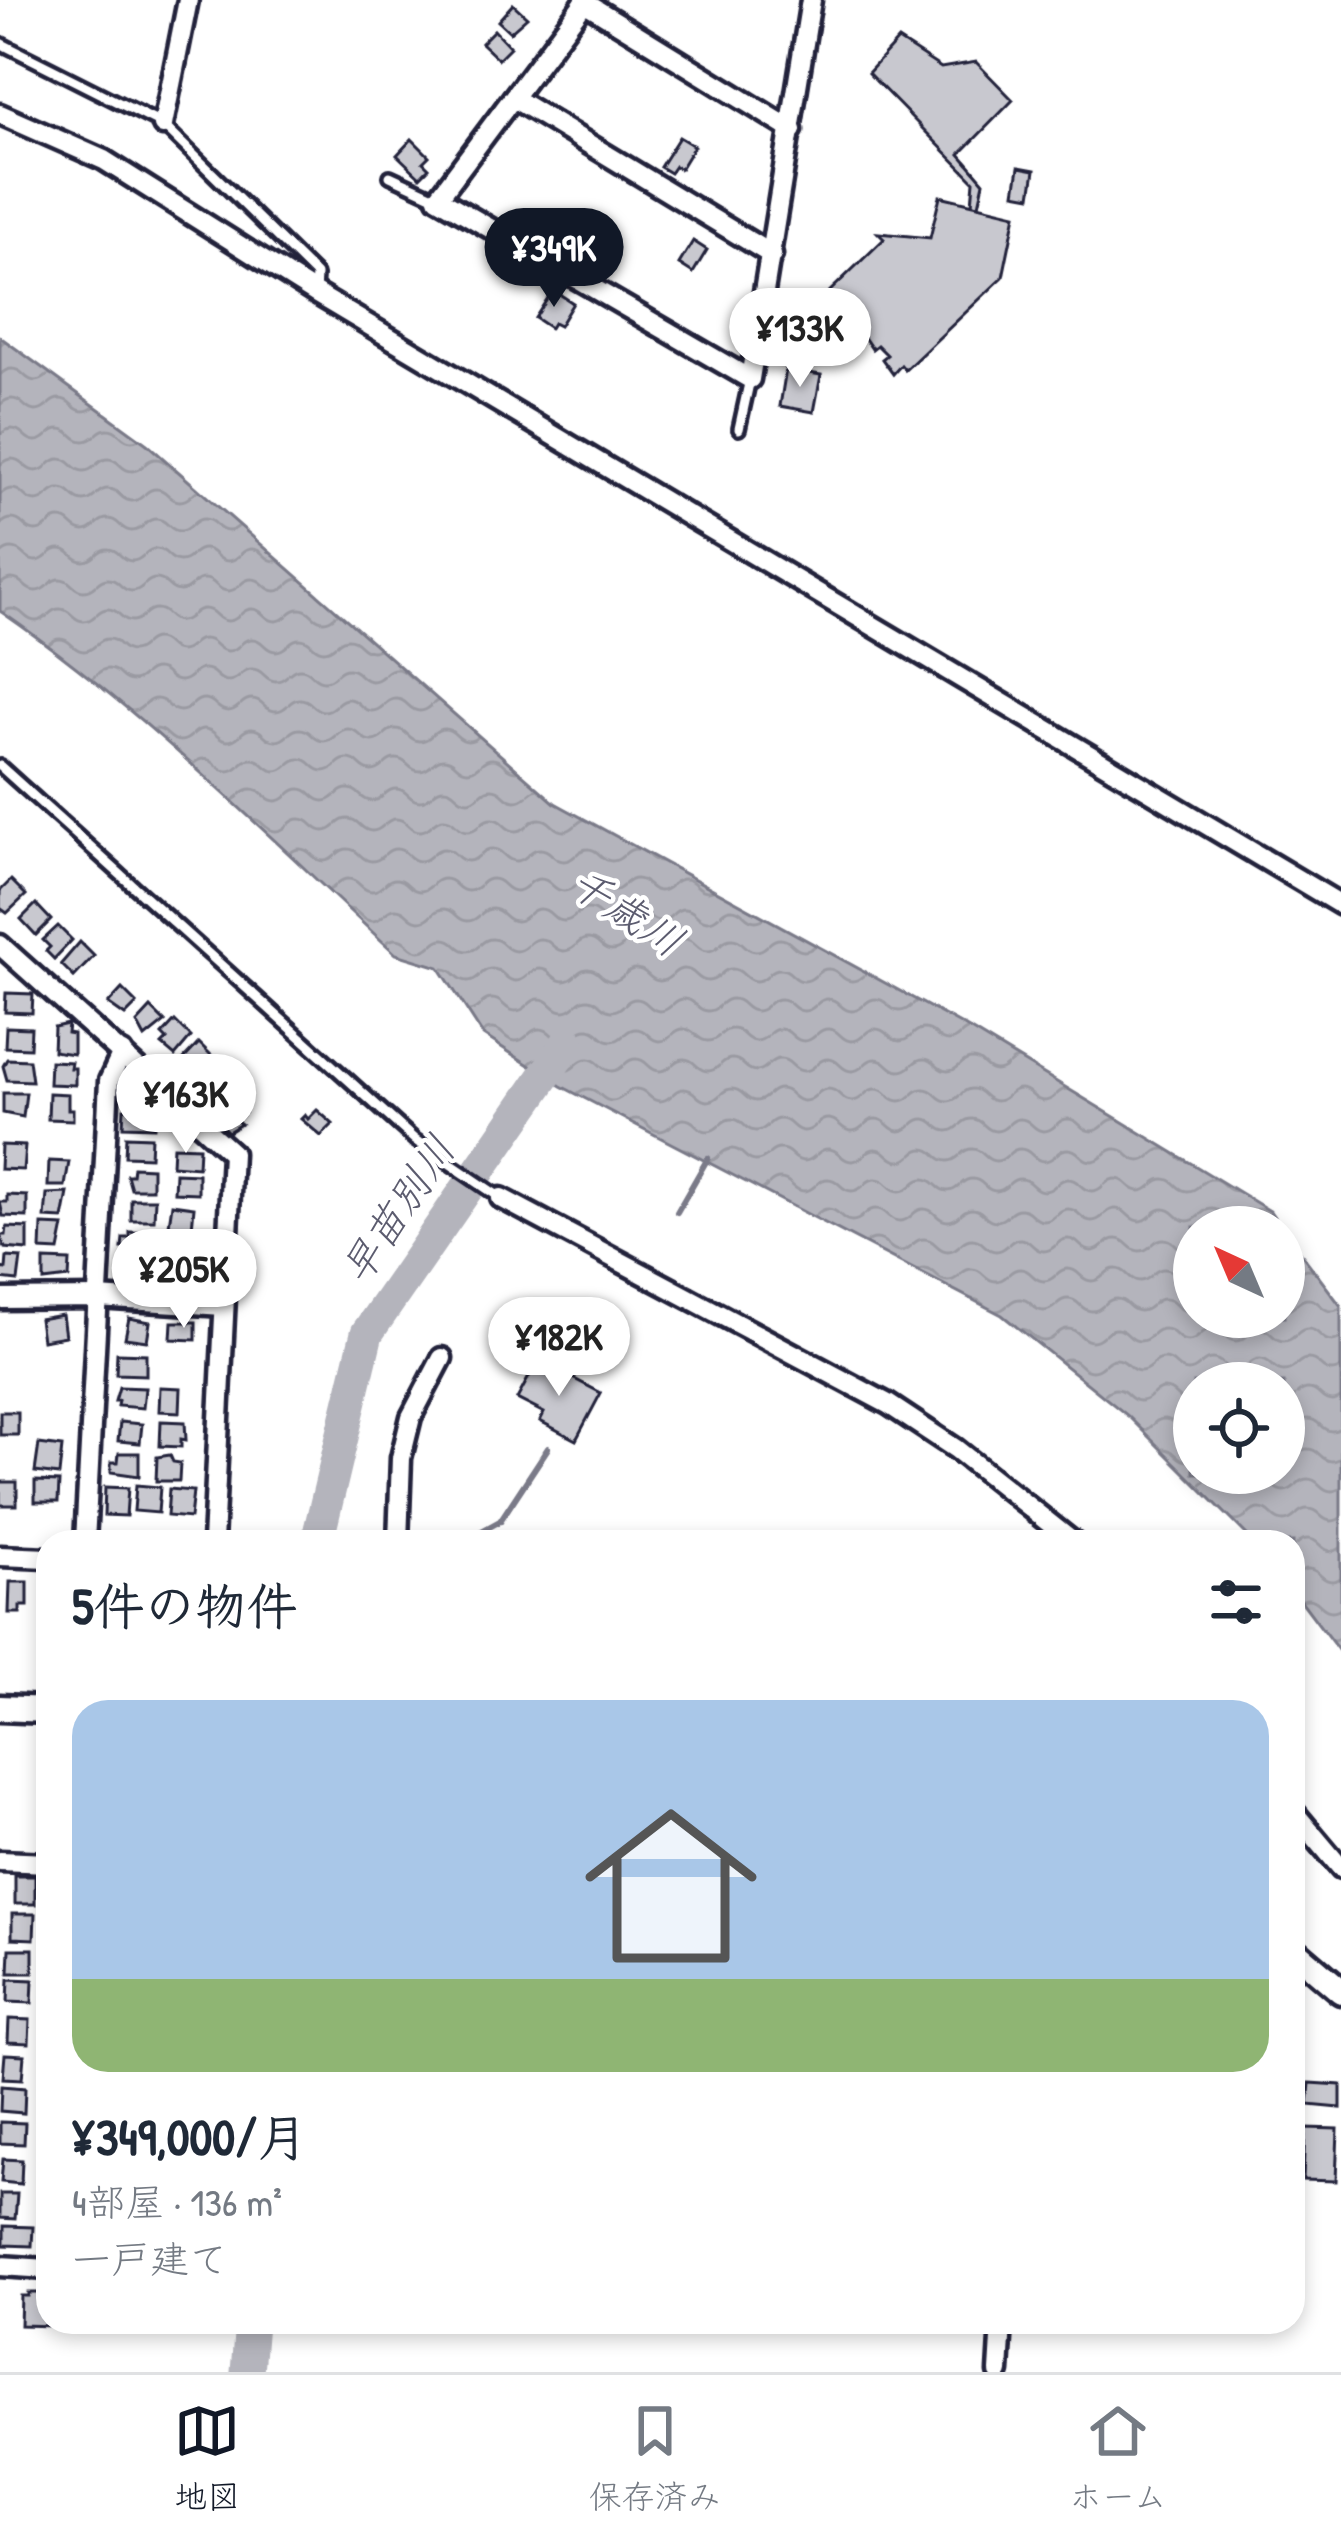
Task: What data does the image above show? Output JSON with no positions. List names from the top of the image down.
{
  "water": ["千歳川", "早苗別川"],
  "north": "top left",
  "page": {
    "price": [
      "¥349K",
      "¥133K",
      "¥163K",
      "¥205K",
      "¥182K"
    ],
    "heading": "5件の物件",
    "list": [
      {
        "name": "¥349,000/月",
        "note": "4部屋 · 136 m² · 一戸建て"
      }
    ],
    "tabs": ["地図", "保存済み", "ホーム"]
  }
}
